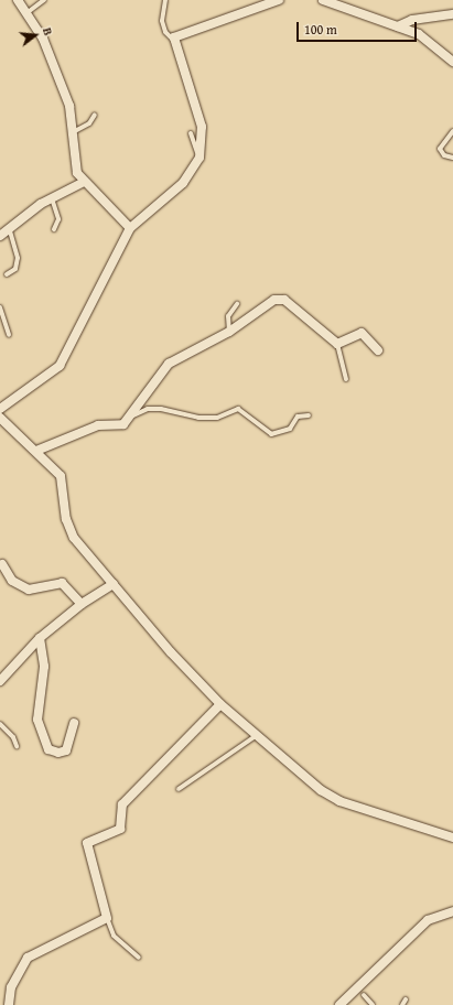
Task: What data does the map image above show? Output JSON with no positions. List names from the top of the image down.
{
  "scale_bar": "100 m",
  "north": "right"
}
